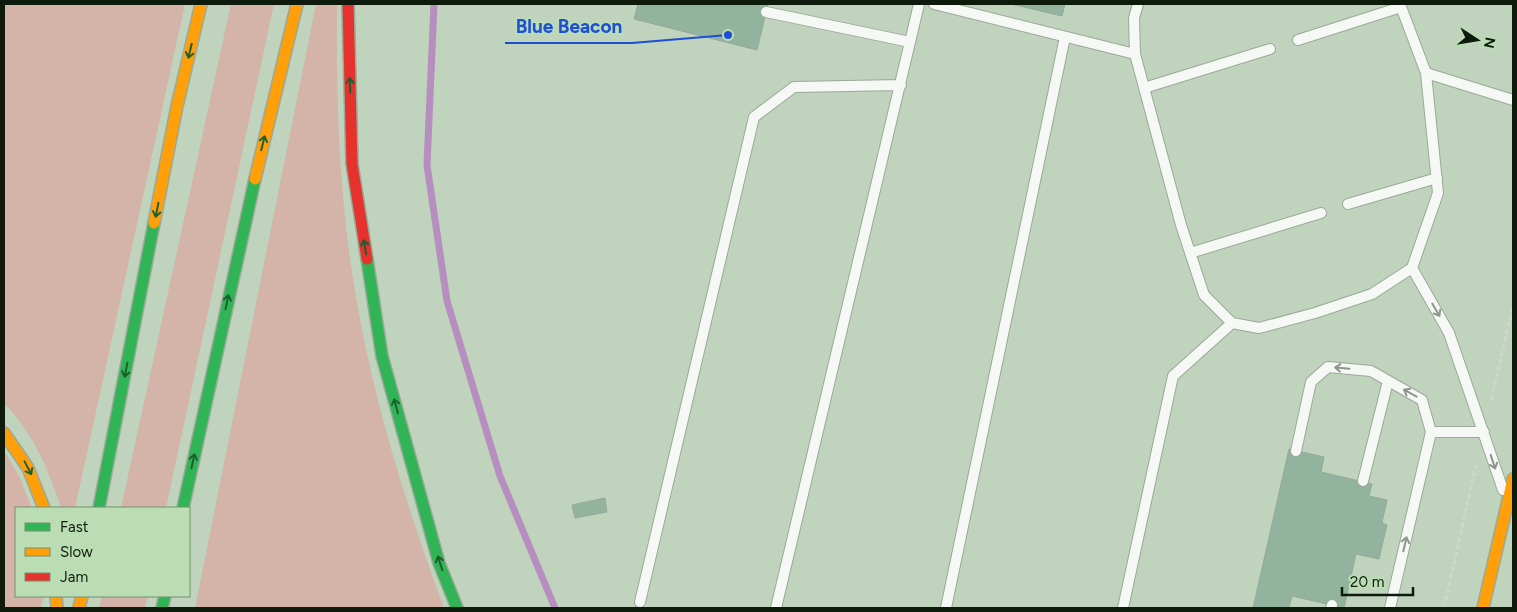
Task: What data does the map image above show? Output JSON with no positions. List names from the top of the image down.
{
  "places": ["Blue Beacon"],
  "legend": ["Fast", "Slow", "Jam"],
  "scale_bar": "20 m",
  "north": "right"
}
